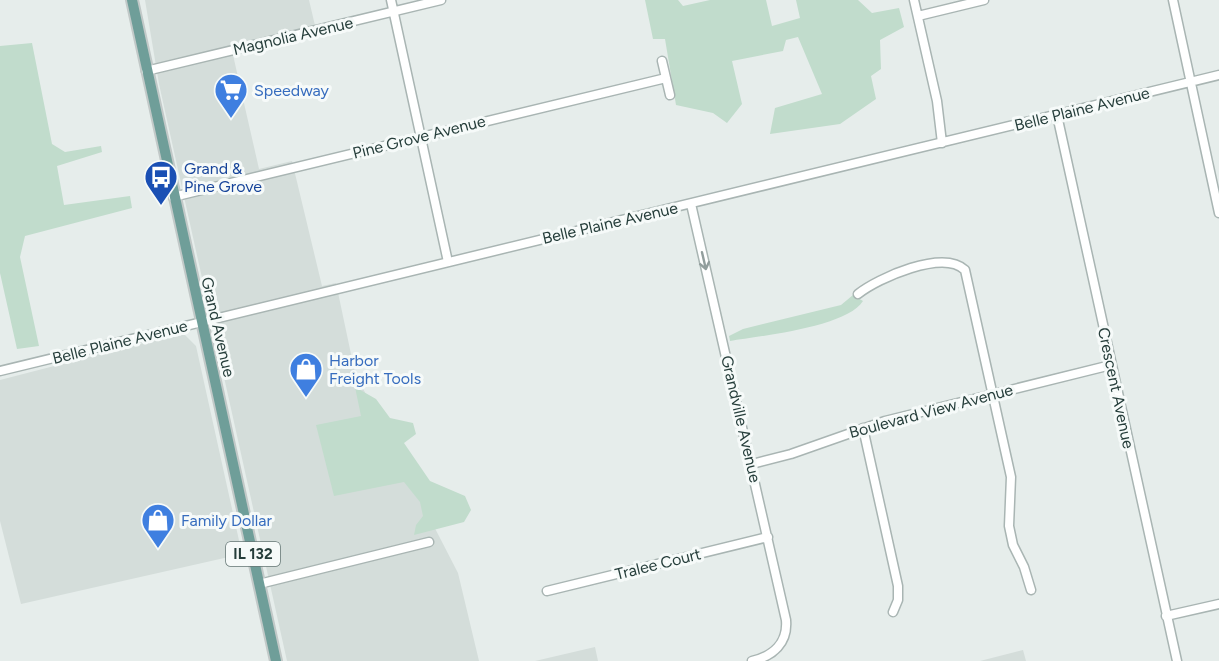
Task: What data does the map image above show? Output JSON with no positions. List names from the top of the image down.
{
  "streets": {
    "main road": ["Grand Avenue", "IL 132"],
    "street": [
      "Magnolia Avenue",
      "Belle Plaine Avenue",
      "Pine Grove Avenue",
      "Crescent Avenue",
      "Boulevard View Avenue",
      "Grandville Avenue",
      "Tralee Court"
    ]
  },
  "crossings": [
    ["Magnolia Avenue", "Grand Avenue"],
    ["Belle Plaine Avenue", "Grand Avenue"],
    ["Belle Plaine Avenue", "Crescent Avenue"],
    ["Belle Plaine Avenue", "Grandville Avenue"],
    ["Pine Grove Avenue", "Grand Avenue"],
    ["Crescent Avenue", "Boulevard View Avenue"],
    ["Boulevard View Avenue", "Grandville Avenue"],
    ["Grandville Avenue", "Tralee Court"]
  ],
  "one_way": ["Grandville Avenue"],
  "places": {
    "supermarket": ["Speedway"],
    "bus stop": ["Grand & Pine Grove"],
    "shop": ["Harbor Freight Tools", "Family Dollar"]
  }
}
